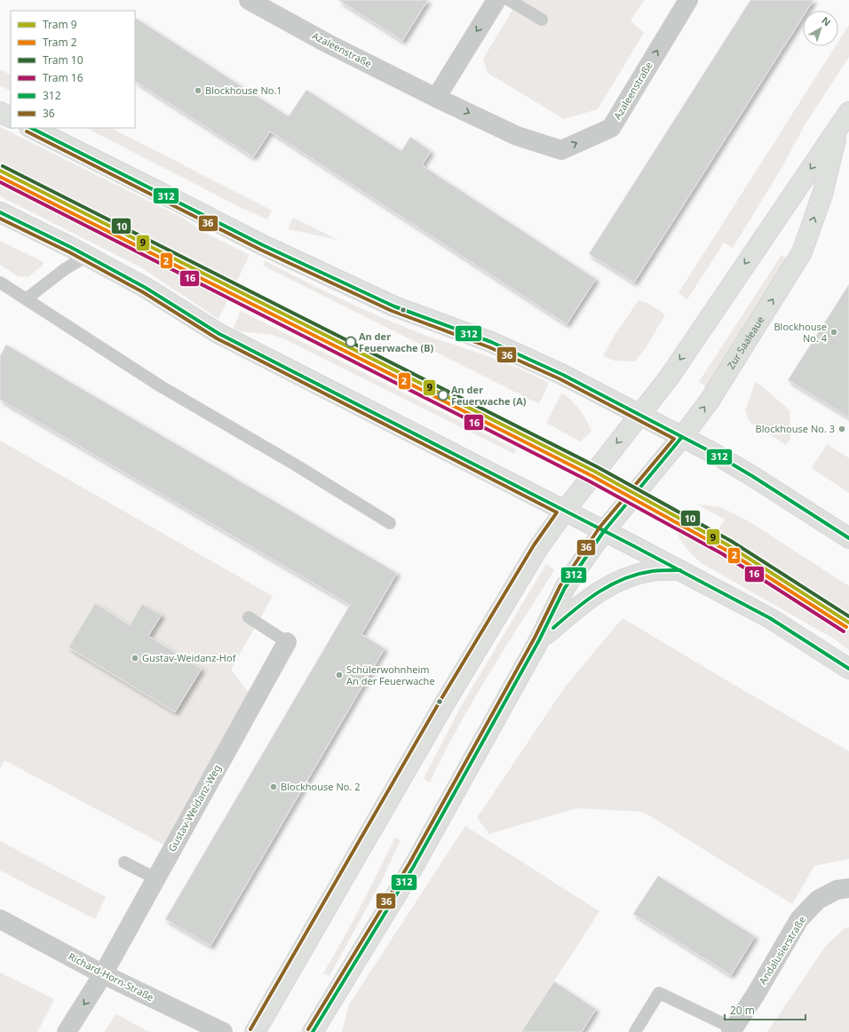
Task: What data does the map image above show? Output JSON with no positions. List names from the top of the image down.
{
  "streets": {
    "street": [
      "Azaleenstraße",
      "Zur Saaleaue",
      "Gustav-Weidanz-Weg",
      "Andalusierstraße",
      "Richard-Horn-Straße"
    ]
  },
  "crossings": [
    ["Gustav-Weidanz-Weg", "Richard-Horn-Straße"]
  ],
  "places": [
    "Blockhouse No.1",
    "Blockhouse No. 4",
    "An der Feuerwache (B)",
    "An der Feuerwache (A)",
    "Blockhouse No. 3",
    "Gustav-Weidanz-Hof",
    "Schülerwohnheim An der Feuerwache",
    "Blockhouse No. 2"
  ],
  "lines": [
    "transit line 312",
    "transit line 36",
    "tram line 10",
    "tram line 9",
    "tram line 2",
    "tram line 16"
  ],
  "legend": [
    "Tram 9",
    "Tram 2",
    "Tram 10",
    "Tram 16",
    "312",
    "36"
  ],
  "scale_bar": "20 m",
  "north": "top right"
}
